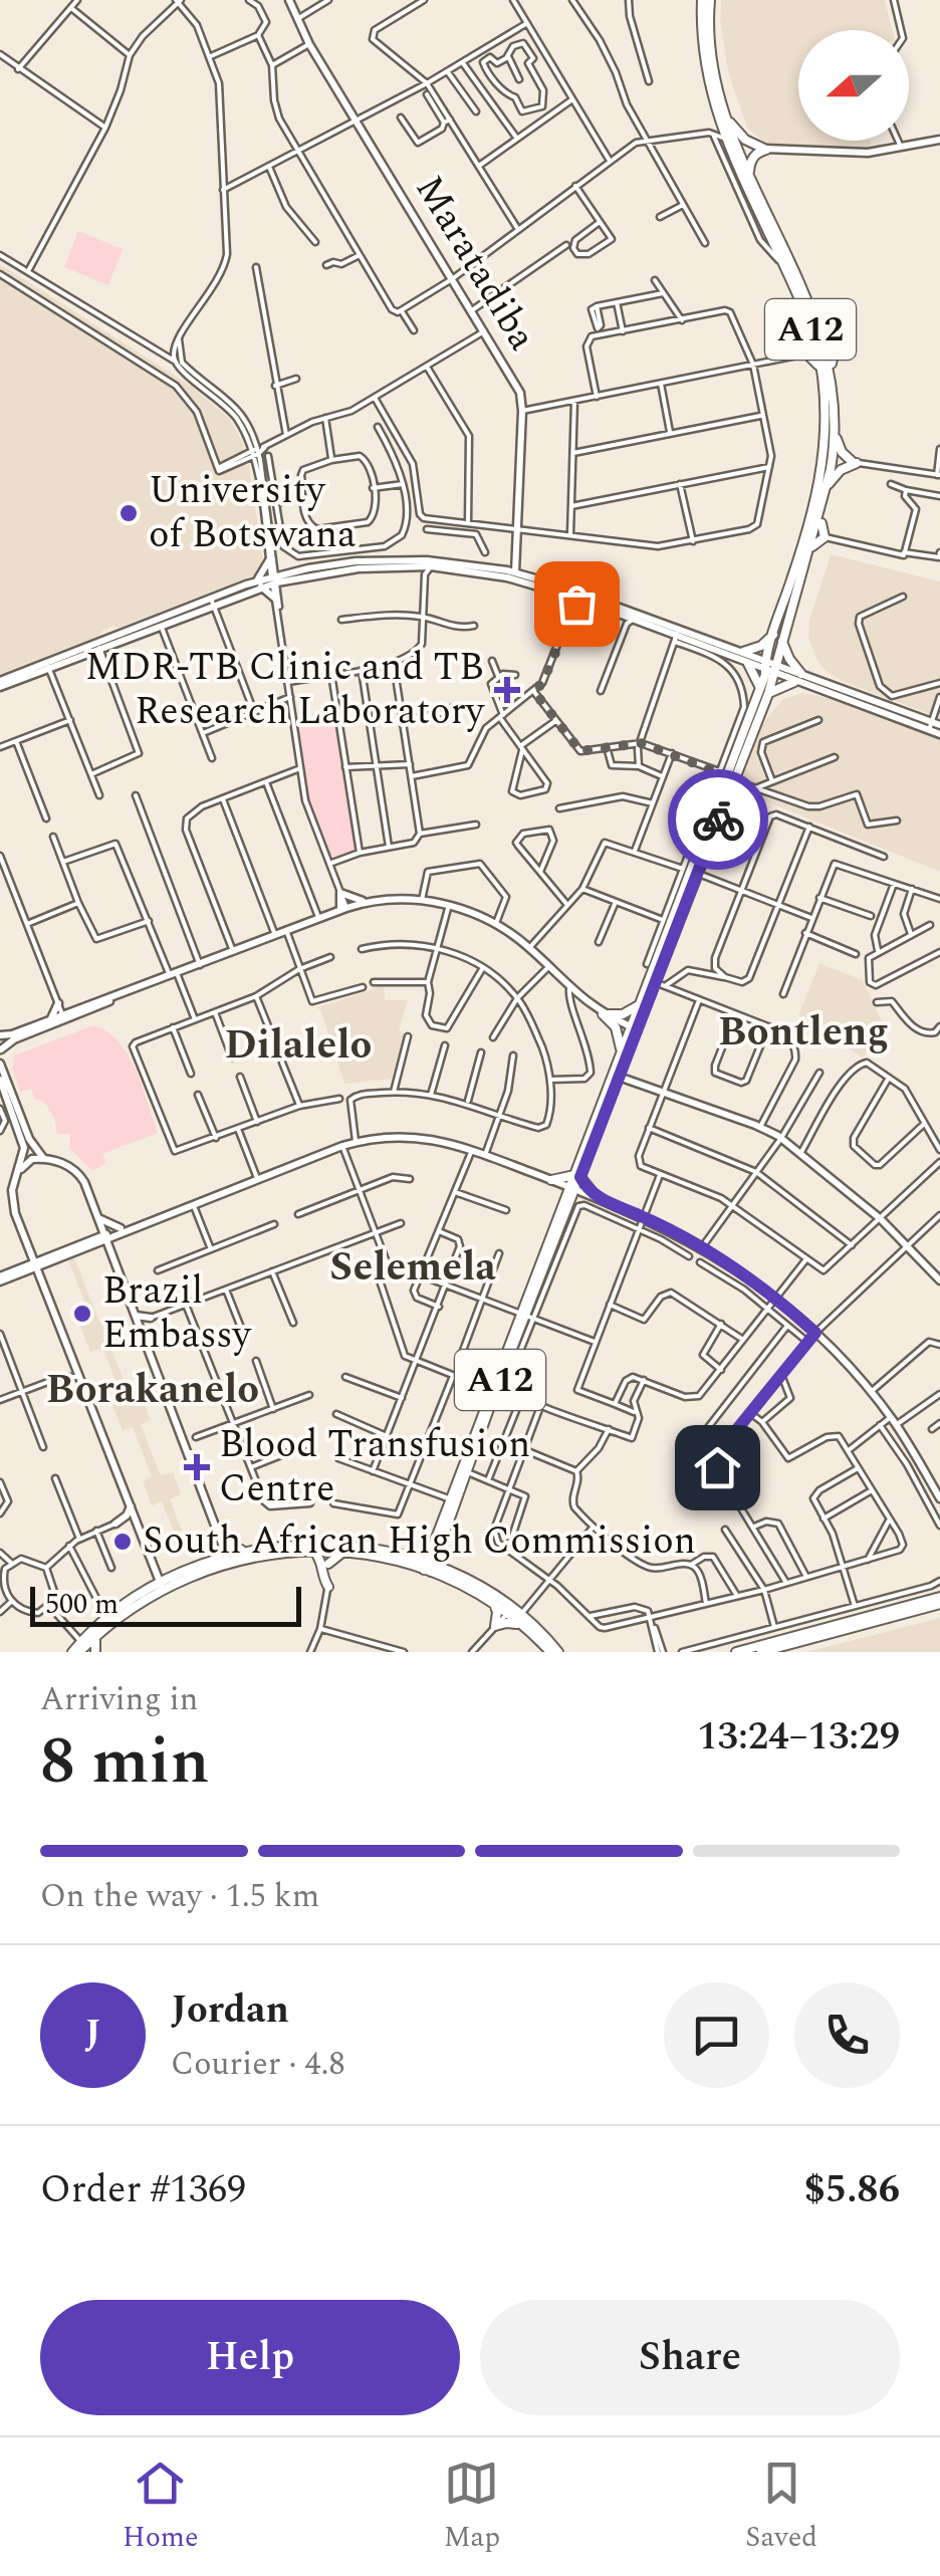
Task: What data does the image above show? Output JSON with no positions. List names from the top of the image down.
{
  "streets": {
    "main road": ["A12"],
    "street": ["Maratadiba"]
  },
  "districts": [
    "Bontleng",
    "Dilalelo",
    "Selemela",
    "Borakanelo"
  ],
  "places": {
    "other": ["University of Botswana", "Brazil Embassy", "South African High Commission"],
    "health": ["MDR-TB Clinic and TB Research Laboratory", "Blood Transfusion Centre"]
  },
  "scale_bar": "500 m",
  "north": "left",
  "page": {
    "scale": "500 m",
    "heading": ["8 min", "Arriving in", "13:24–13:29"],
    "panel": [
      "Jordan",
      "Courier · 4.8",
      "Order #1369",
      "$5.86"
    ],
    "bar": "On the way · 1.5 km",
    "round": "J",
    "buttons": ["Help", "Share"],
    "tabs": ["Home", "Map", "Saved"]
  }
}
